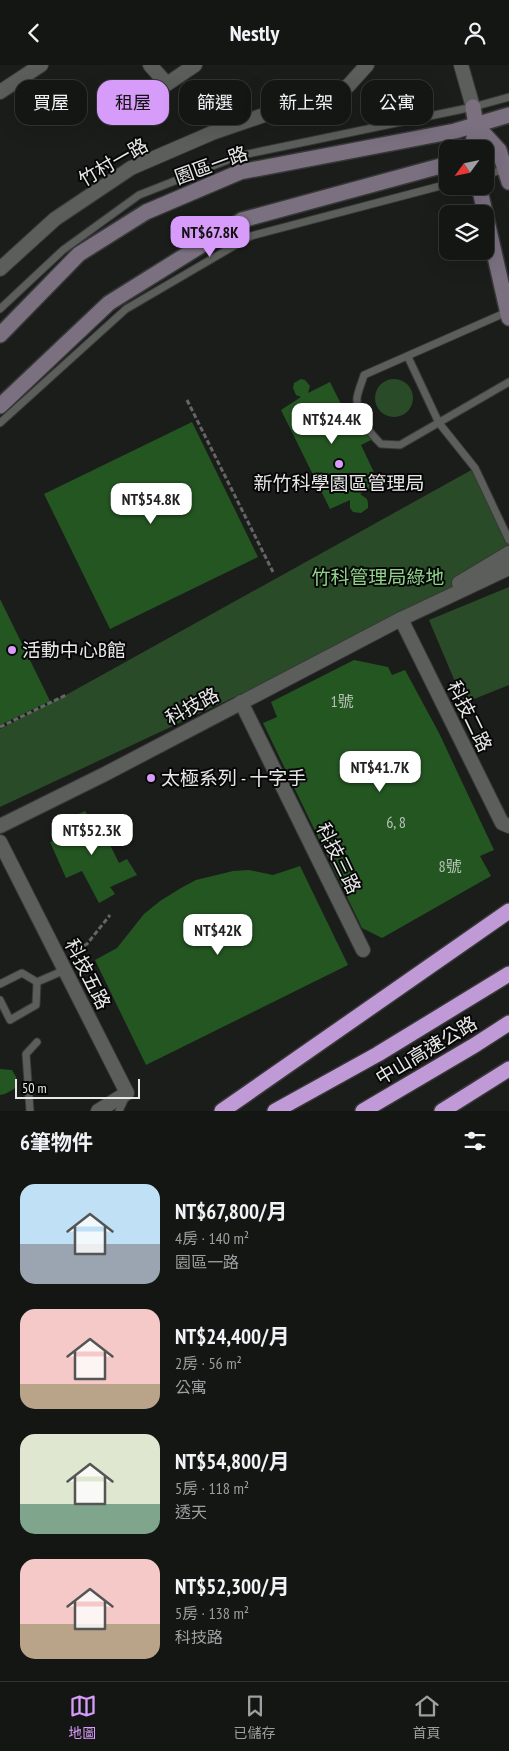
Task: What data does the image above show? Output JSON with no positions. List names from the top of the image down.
{
  "streets": {
    "highway": ["中山高速公路"],
    "street": [
      "竹村一路",
      "園區一路",
      "科技路",
      "科技二路",
      "科技三路",
      "科技五路"
    ]
  },
  "crossings": [
    ["科技路", "科技二路"],
    ["科技路", "科技三路"]
  ],
  "parks": ["竹科管理局綠地"],
  "places": ["新竹科學園區管理局", "活動中心B館", "太極系列 - 十字手"],
  "house_numbers": ["1號", "6, 8", "8號"],
  "scale_bar": "50 m",
  "north": "bottom left",
  "page": {
    "header": "Nestly",
    "chip": [
      "買屋",
      "租屋",
      "篩選",
      "新上架",
      "公寓"
    ],
    "price": [
      "NT$67.8K",
      "NT$24.4K",
      "NT$54.8K",
      "NT$41.7K",
      "NT$52.3K",
      "NT$42K"
    ],
    "scale": "50 m",
    "heading": "6筆物件",
    "list": [
      {
        "name": "NT$67,800/月",
        "note": "4房 · 140 m² · 園區一路"
      },
      {
        "name": "NT$24,400/月",
        "note": "2房 · 56 m² · 公寓"
      },
      {
        "name": "NT$54,800/月",
        "note": "5房 · 118 m² · 透天"
      },
      {
        "name": "NT$52,300/月",
        "note": "5房 · 138 m² · 科技路"
      }
    ],
    "tabs": ["地圖", "已儲存", "首頁"]
  }
}
